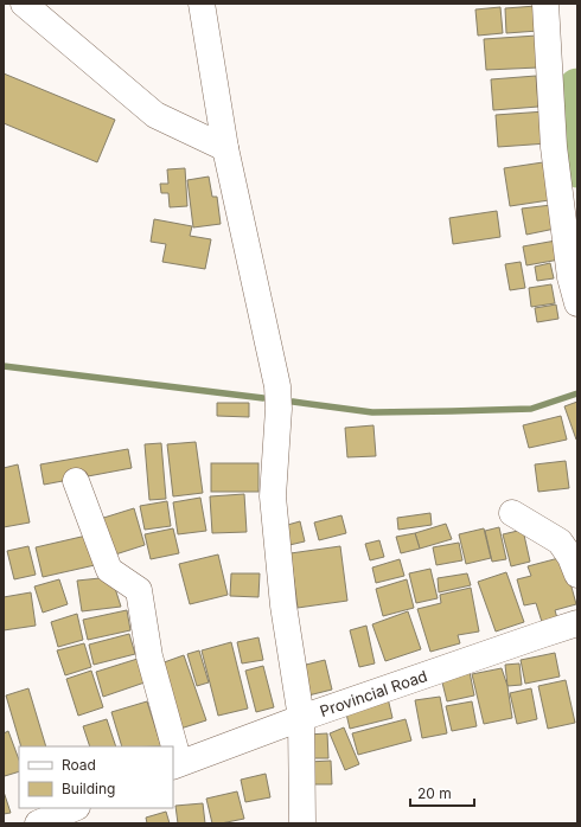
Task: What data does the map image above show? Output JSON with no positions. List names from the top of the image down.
{
  "streets": {
    "street": ["Provincial Road"]
  },
  "legend": ["Road", "Building"],
  "scale_bar": "20 m"
}
